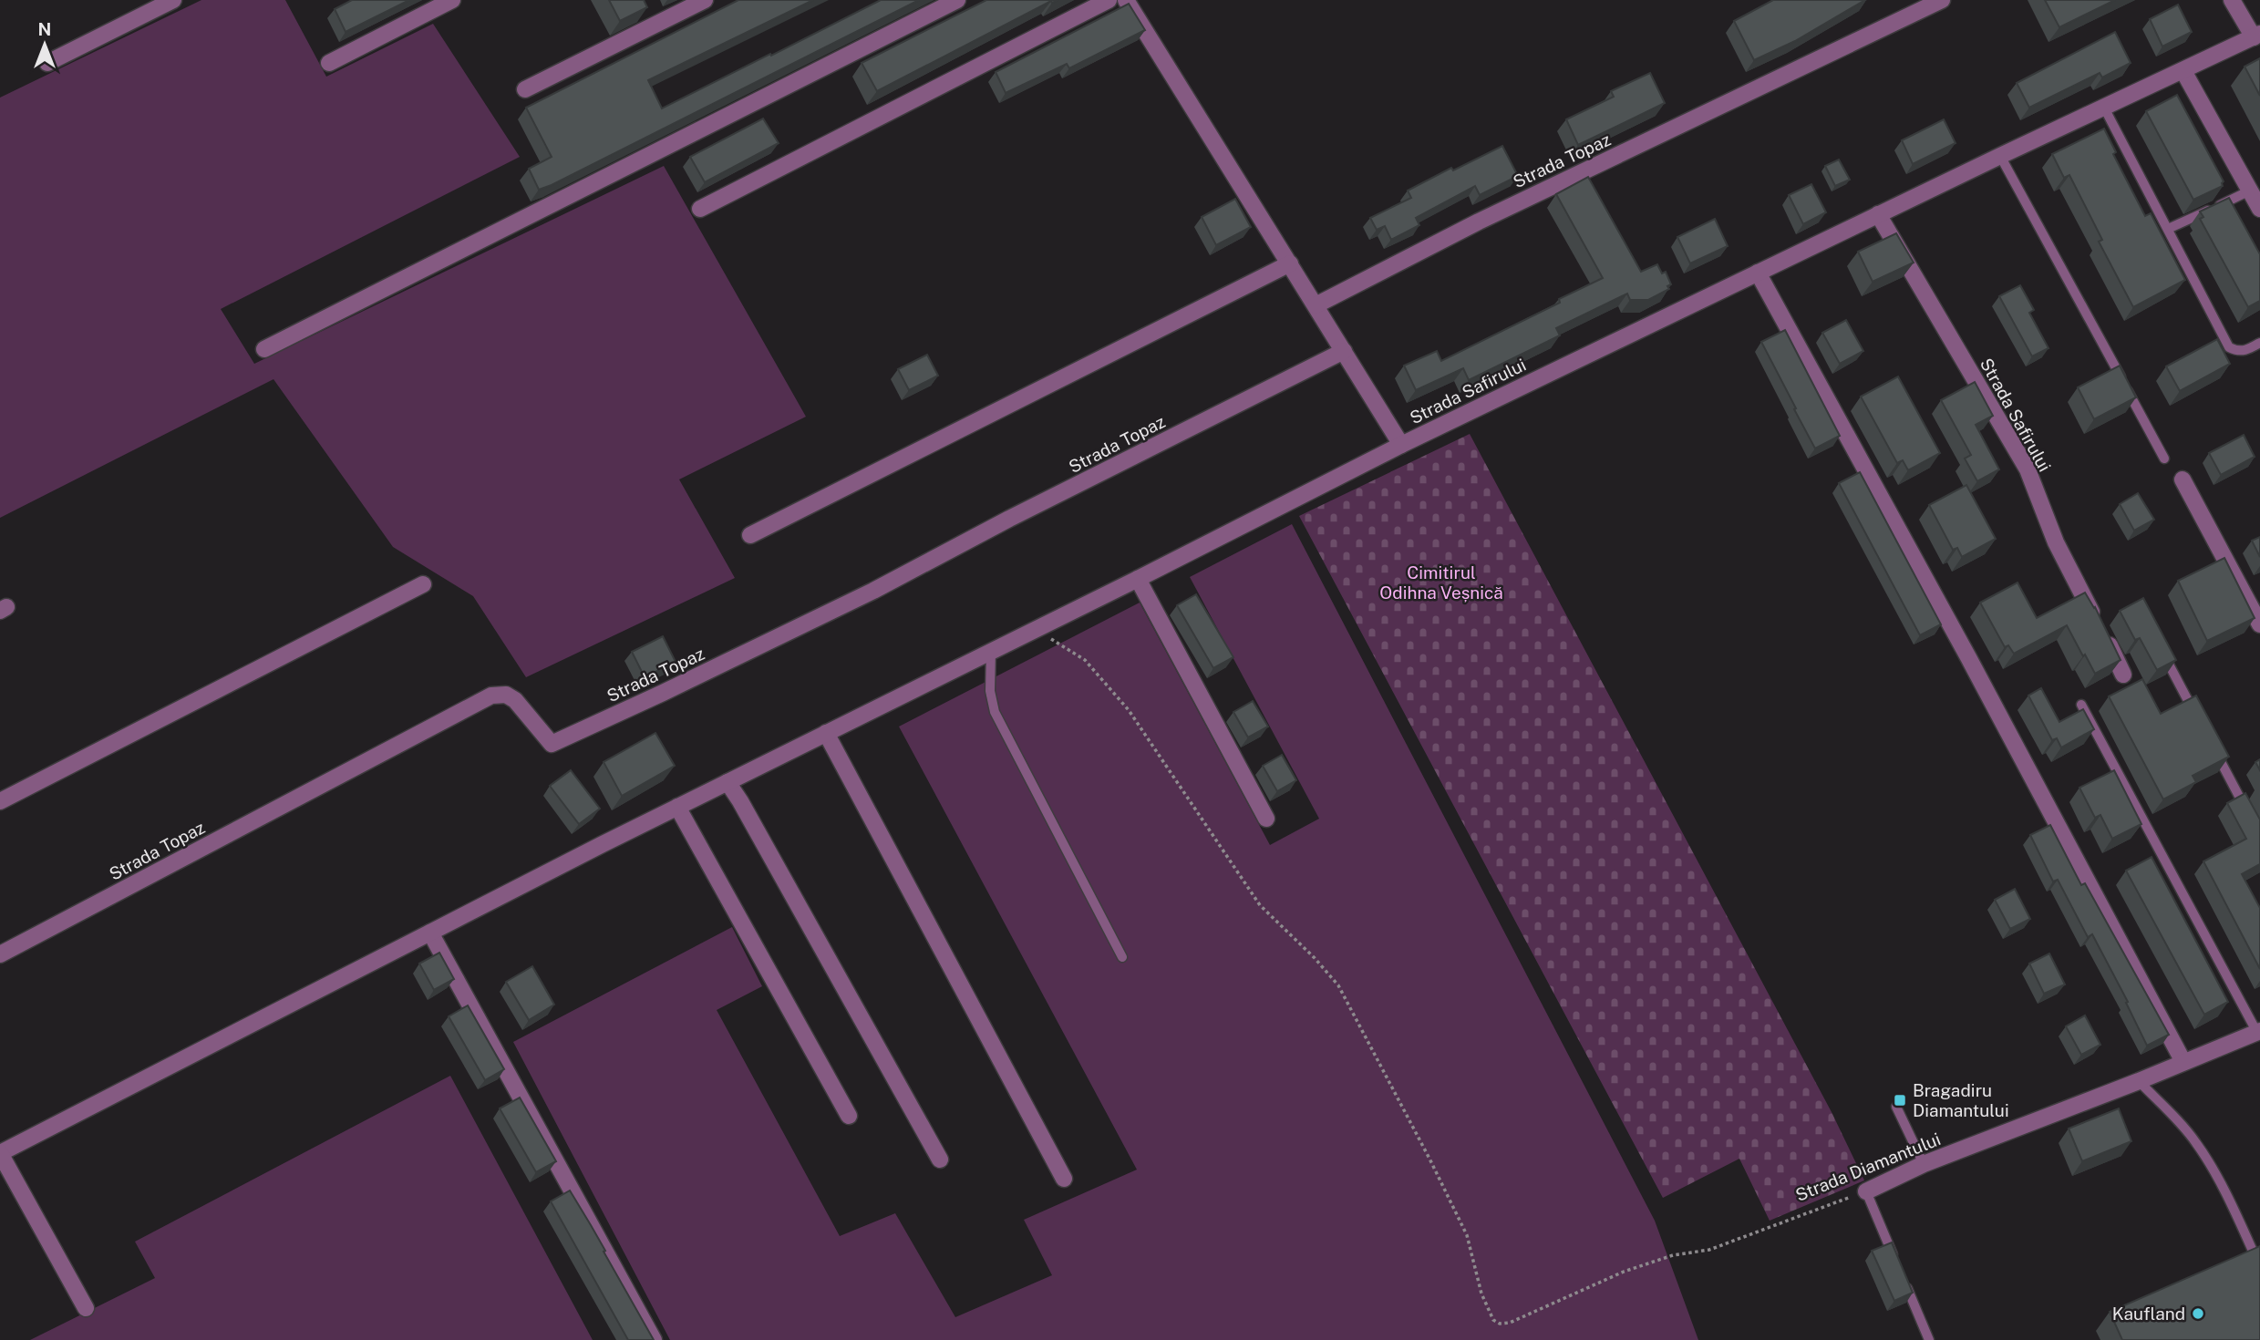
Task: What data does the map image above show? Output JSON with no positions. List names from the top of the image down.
{
  "streets": {
    "street": ["Strada Topaz", "Strada Safirului", "Strada Diamantului"]
  },
  "crossings": [
    ["Strada Safirului", "Strada Diamantului"]
  ],
  "parks": ["Cimitirul Odihna Veșnică"],
  "places": {
    "transit": ["Bragadiru Diamantului"],
    "other": ["Kaufland"]
  },
  "north": "top"
}
